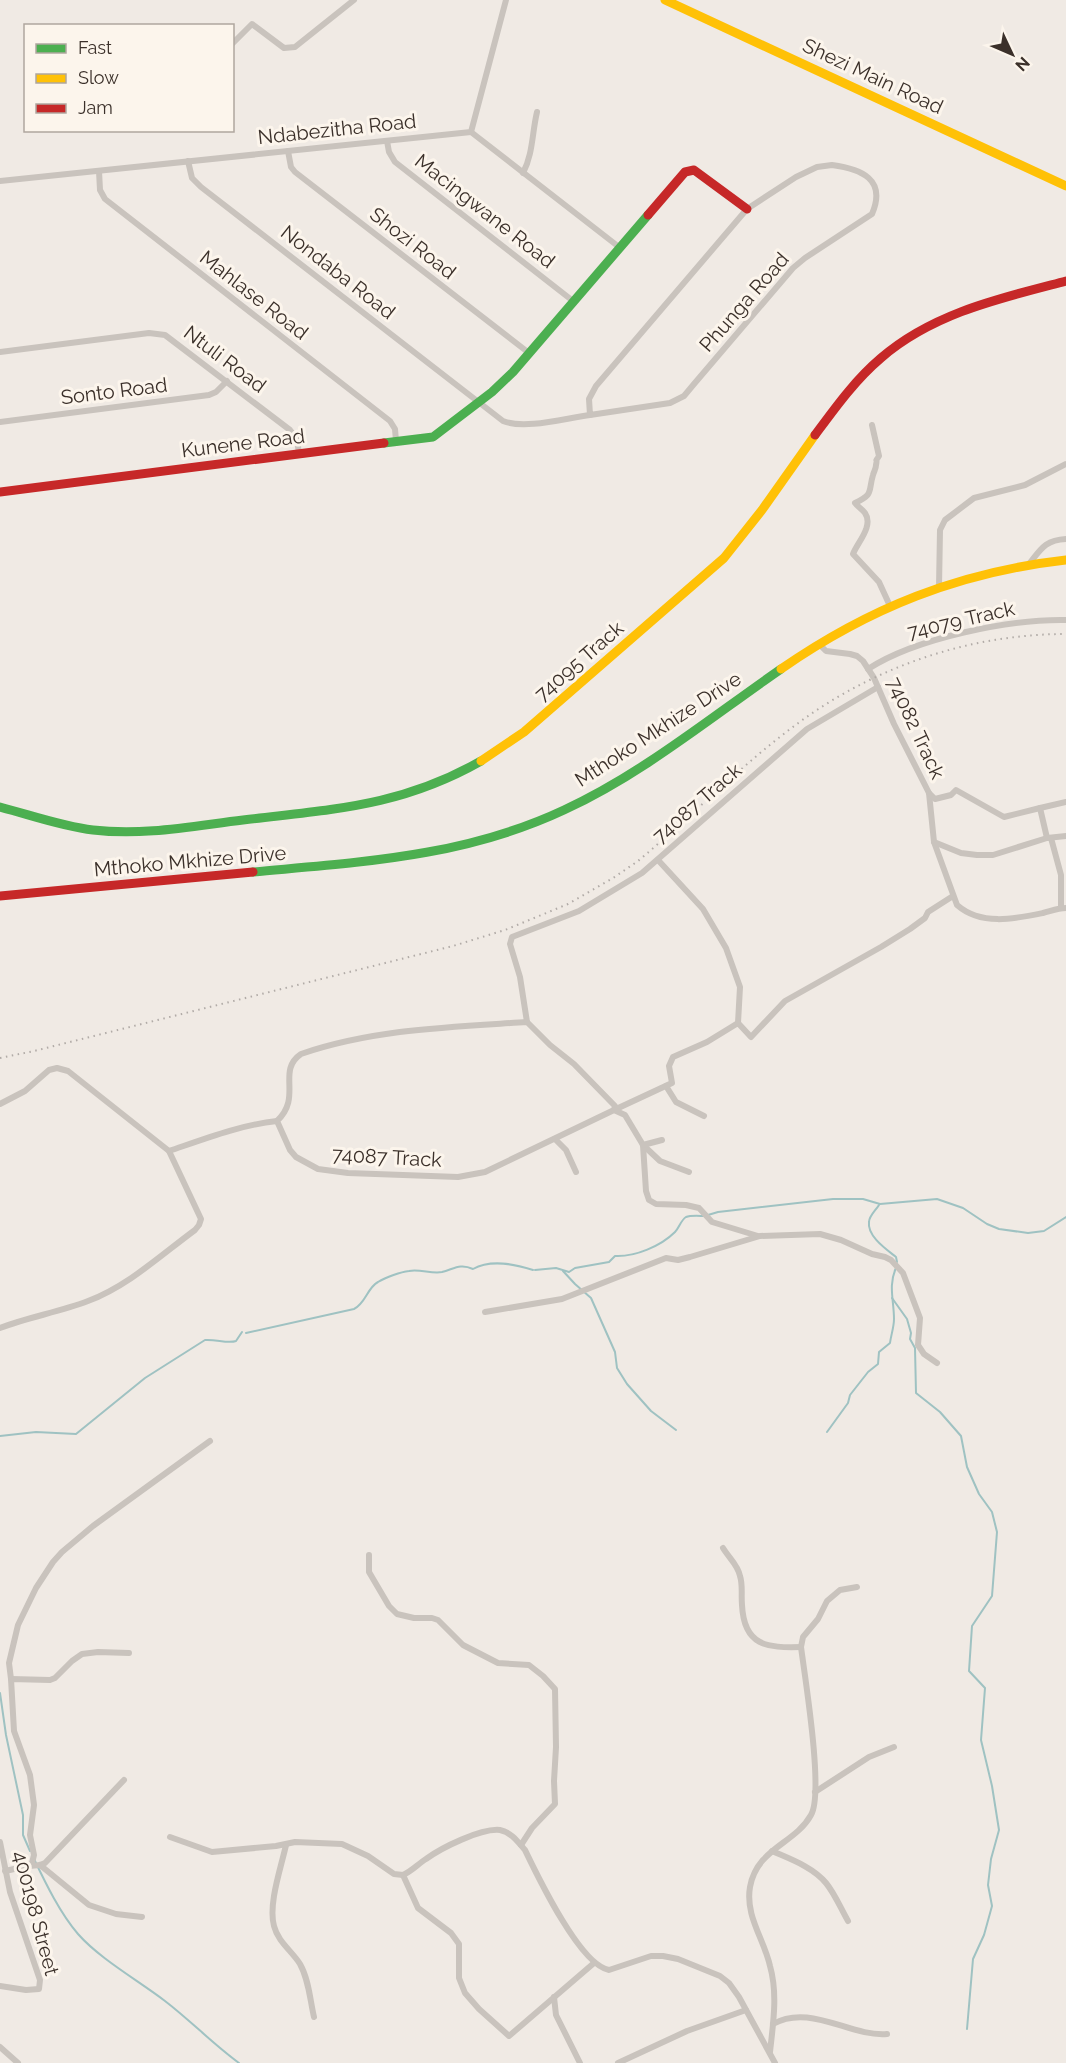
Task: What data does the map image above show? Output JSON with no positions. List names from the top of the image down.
{
  "streets": {
    "street": [
      "Shezi Main Road",
      "Ndabezitha Road",
      "Macingwane Road",
      "Shozi Road",
      "Nondaba Road",
      "Mahlase Road",
      "Phunga Road",
      "Ntuli Road",
      "Sonto Road",
      "Kunene Road",
      "74079 Track",
      "74095 Track",
      "74082 Track",
      "Mthoko Mkhize Drive",
      "74087 Track",
      "400198 Street"
    ]
  },
  "crossings": [
    ["Ndabezitha Road", "Macingwane Road"],
    ["Ndabezitha Road", "Shozi Road"],
    ["Ndabezitha Road", "Nondaba Road"],
    ["Ndabezitha Road", "Mahlase Road"],
    ["Macingwane Road", "Kunene Road"],
    ["Shozi Road", "Kunene Road"],
    ["Nondaba Road", "Kunene Road"],
    ["Mahlase Road", "Kunene Road"],
    ["Phunga Road", "Kunene Road"],
    ["Ntuli Road", "Sonto Road"],
    ["Ntuli Road", "Kunene Road"],
    ["74079 Track", "74082 Track"],
    ["74082 Track", "Mthoko Mkhize Drive"],
    ["74082 Track", "74087 Track"]
  ],
  "legend": ["Fast", "Slow", "Jam"],
  "north": "bottom right"
}
